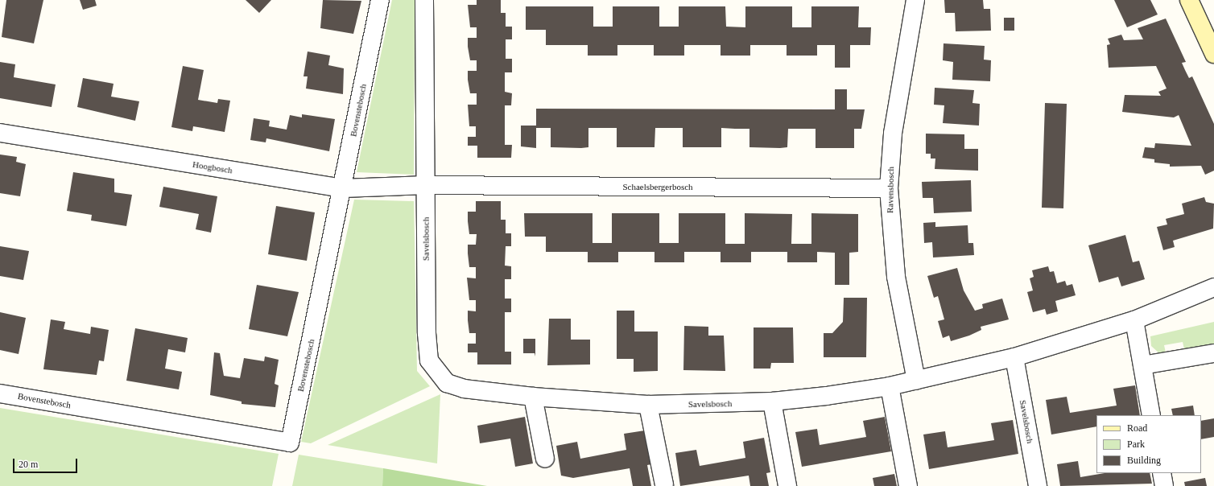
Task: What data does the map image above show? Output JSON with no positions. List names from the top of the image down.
{
  "streets": {
    "street": [
      "Bovenstebosch",
      "Hoogbosch",
      "Schaelsbergerbosch",
      "Ravensbosch",
      "Savelsbosch"
    ]
  },
  "crossings": [
    ["Bovenstebosch", "Hoogbosch"],
    ["Hoogbosch", "Schaelsbergerbosch"],
    ["Hoogbosch", "Savelsbosch"],
    ["Schaelsbergerbosch", "Ravensbosch"],
    ["Schaelsbergerbosch", "Savelsbosch"],
    ["Ravensbosch", "Savelsbosch"]
  ],
  "legend": ["Road", "Park", "Building"],
  "scale_bar": "20 m"
}
